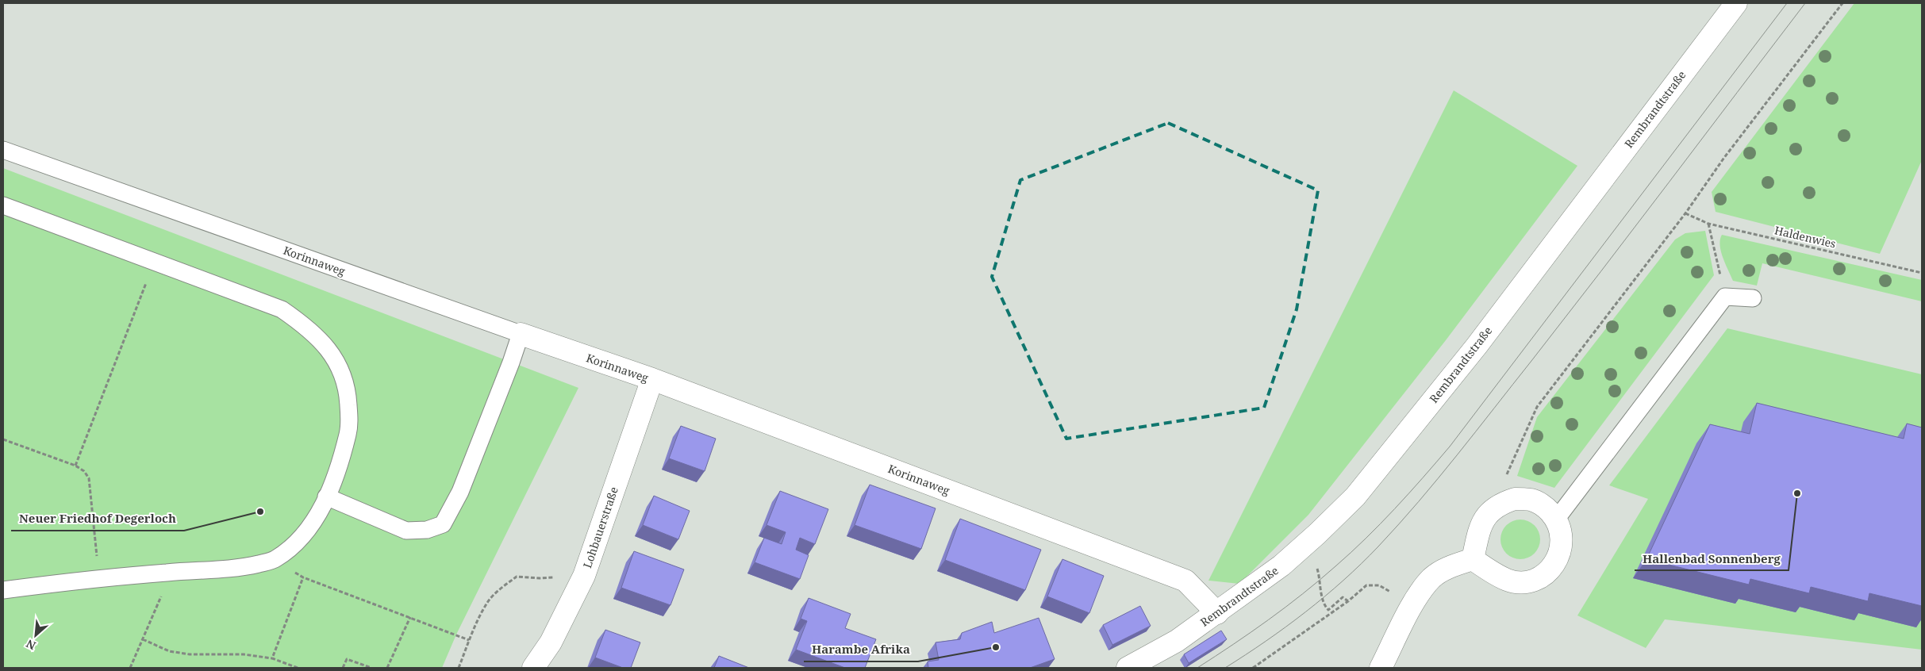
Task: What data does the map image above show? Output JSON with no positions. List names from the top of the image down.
{
  "streets": {
    "street": ["Rembrandtstraße", "Korinnaweg", "Lohbauerstraße"],
    "path": ["Haldenwies"]
  },
  "crossings": [
    ["Rembrandtstraße", "Korinnaweg"],
    ["Korinnaweg", "Lohbauerstraße"]
  ],
  "places": ["Hallenbad Sonnenberg", "Neuer Friedhof Degerloch", "Harambe Afrika"],
  "north": "bottom left"
}
